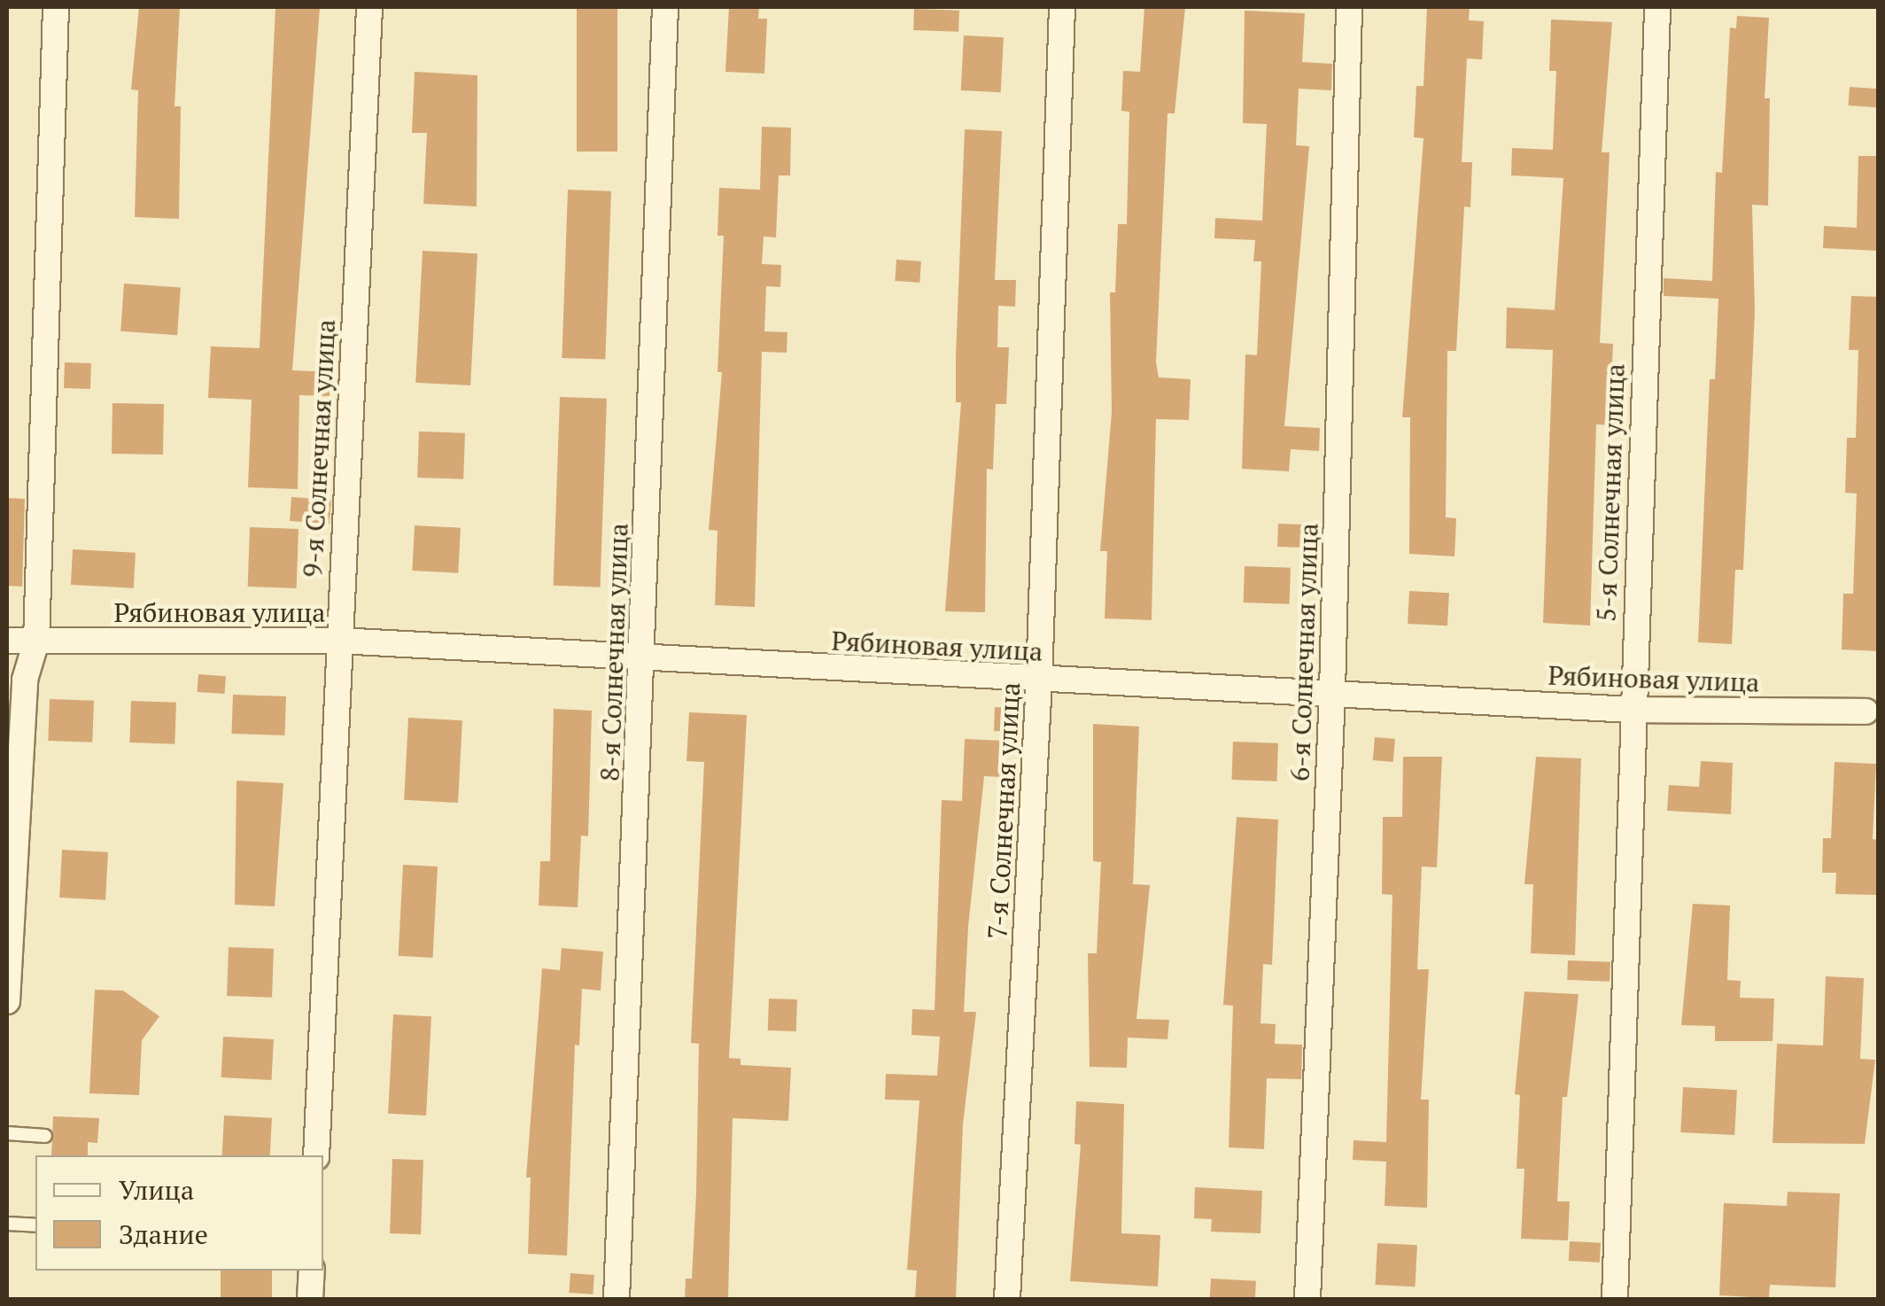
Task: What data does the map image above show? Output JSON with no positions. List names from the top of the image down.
{
  "streets": {
    "street": [
      "9-я Солнечная улица",
      "5-я Солнечная улица",
      "Рябиновая улица",
      "8-я Солнечная улица",
      "6-я Солнечная улица",
      "7-я Солнечная улица"
    ]
  },
  "crossings": [
    ["9-я Солнечная улица", "Рябиновая улица"],
    ["5-я Солнечная улица", "Рябиновая улица"],
    ["Рябиновая улица", "8-я Солнечная улица"],
    ["Рябиновая улица", "6-я Солнечная улица"],
    ["Рябиновая улица", "7-я Солнечная улица"]
  ],
  "legend": ["Улица", "Здание"]
}
